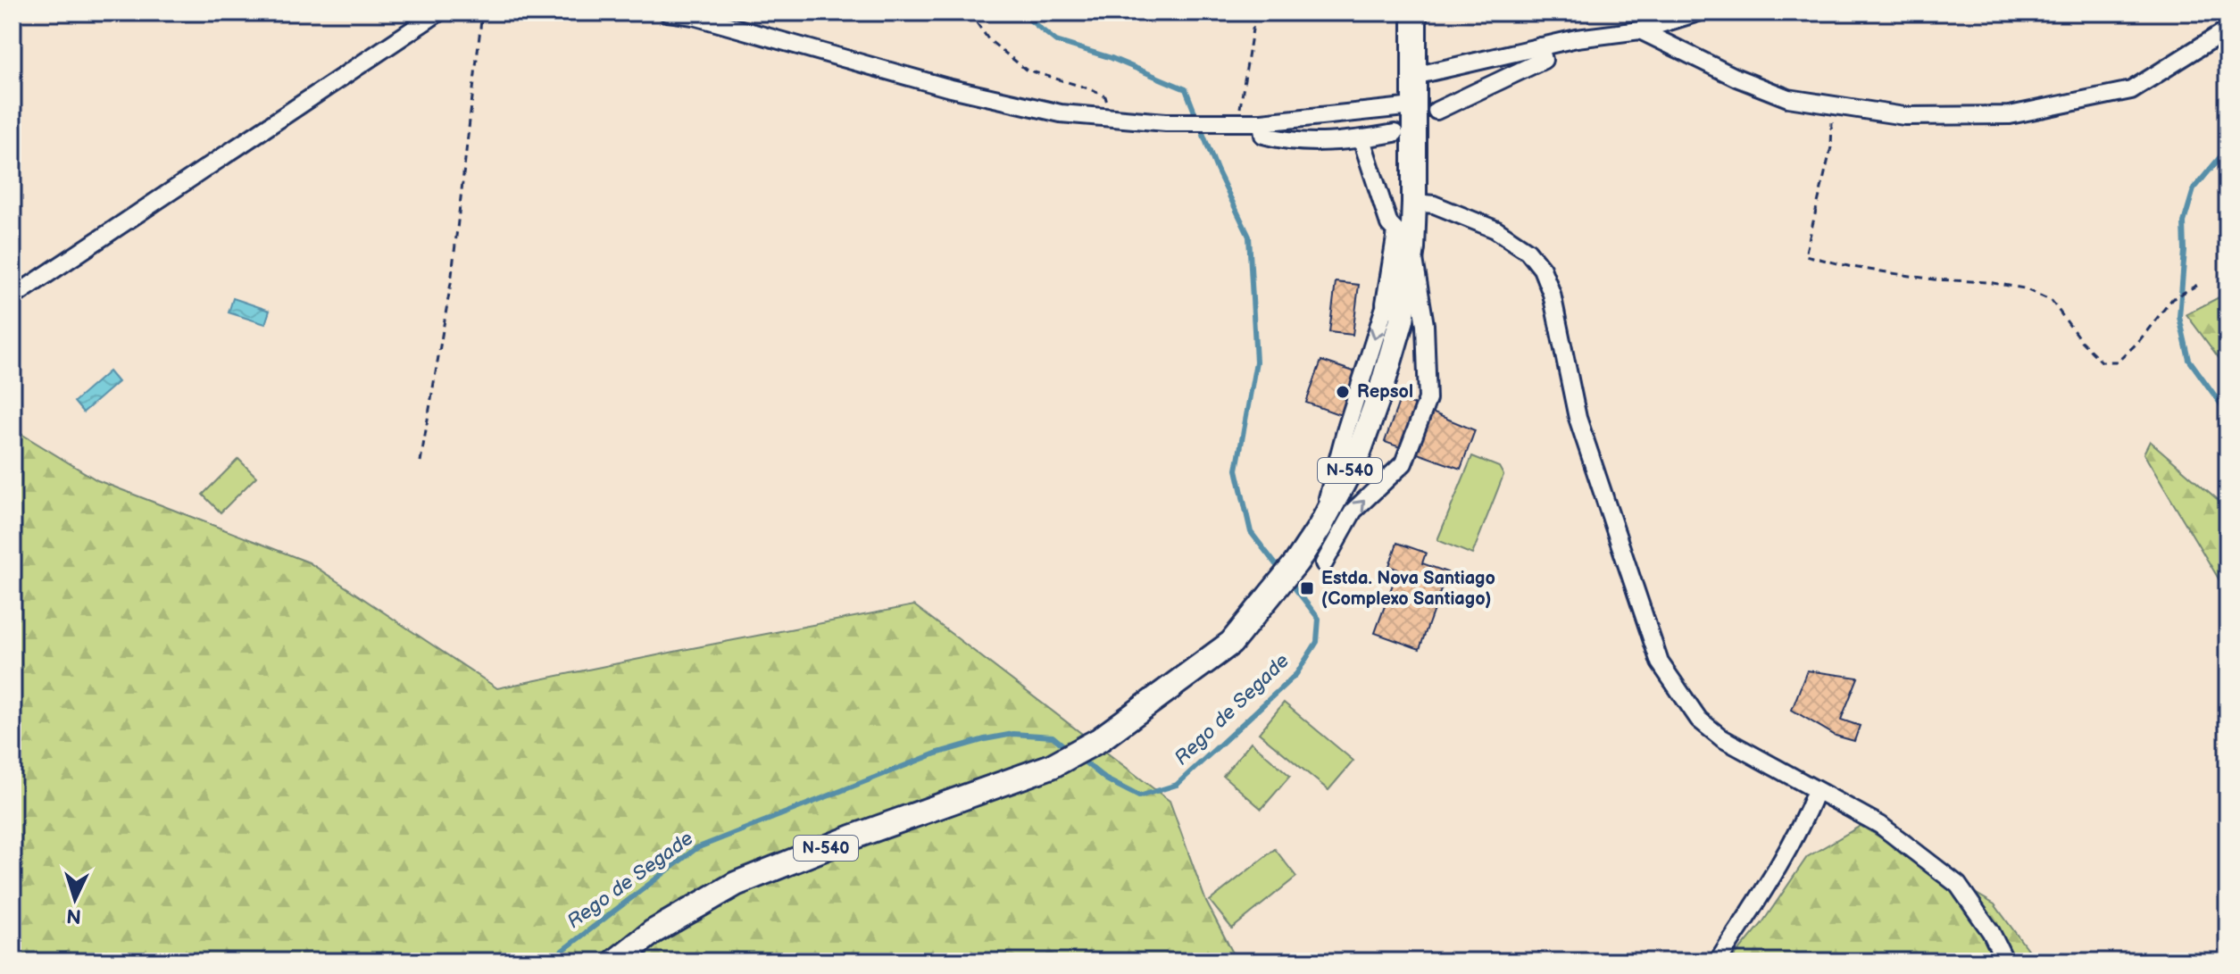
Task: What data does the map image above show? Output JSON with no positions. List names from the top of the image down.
{
  "streets": {
    "highway": ["N-540"]
  },
  "water": ["Rego de Segade"],
  "places": {
    "other": ["Repsol"],
    "transit": ["Estda. Nova Santiago (Complexo Santiago)"]
  },
  "north": "bottom"
}
